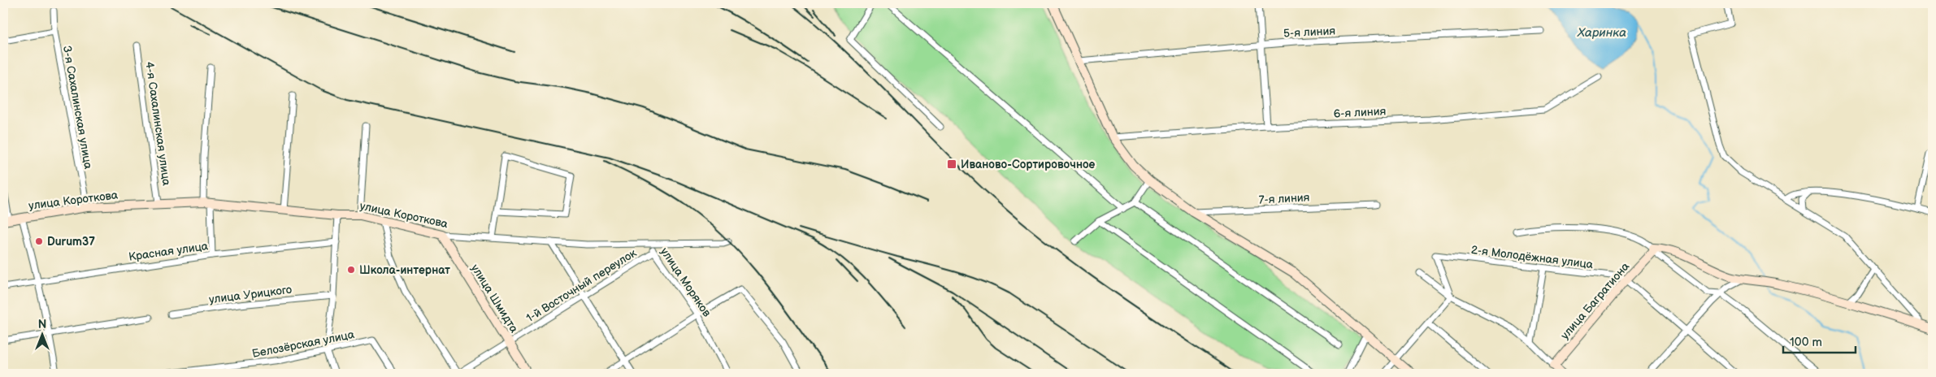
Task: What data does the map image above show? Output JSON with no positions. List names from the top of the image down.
{
  "streets": {
    "street": [
      "5-я линия",
      "3-я Сахалинская улица",
      "6-я линия",
      "4-я Сахалинская улица",
      "7-я линия",
      "улица Короткова",
      "Красная улица",
      "2-я Молодёжная улица",
      "улица Моряков",
      "1-й Восточный переулок",
      "улица Урицкого",
      "улица Шмидта",
      "улица Багратиона",
      "Белозёрская улица"
    ]
  },
  "crossings": [
    ["3-я Сахалинская улица", "улица Короткова"],
    ["4-я Сахалинская улица", "улица Короткова"],
    ["улица Короткова", "улица Моряков"],
    ["улица Короткова", "улица Шмидта"],
    ["2-я Молодёжная улица", "улица Багратиона"],
    ["улица Моряков", "1-й Восточный переулок"],
    ["1-й Восточный переулок", "улица Шмидта"]
  ],
  "water": ["Харинка"],
  "places": {
    "transit": ["Иваново-Сортировочное"],
    "other": ["Durum37", "Школа-интернат"]
  },
  "scale_bar": "100 m",
  "north": "top"
}
